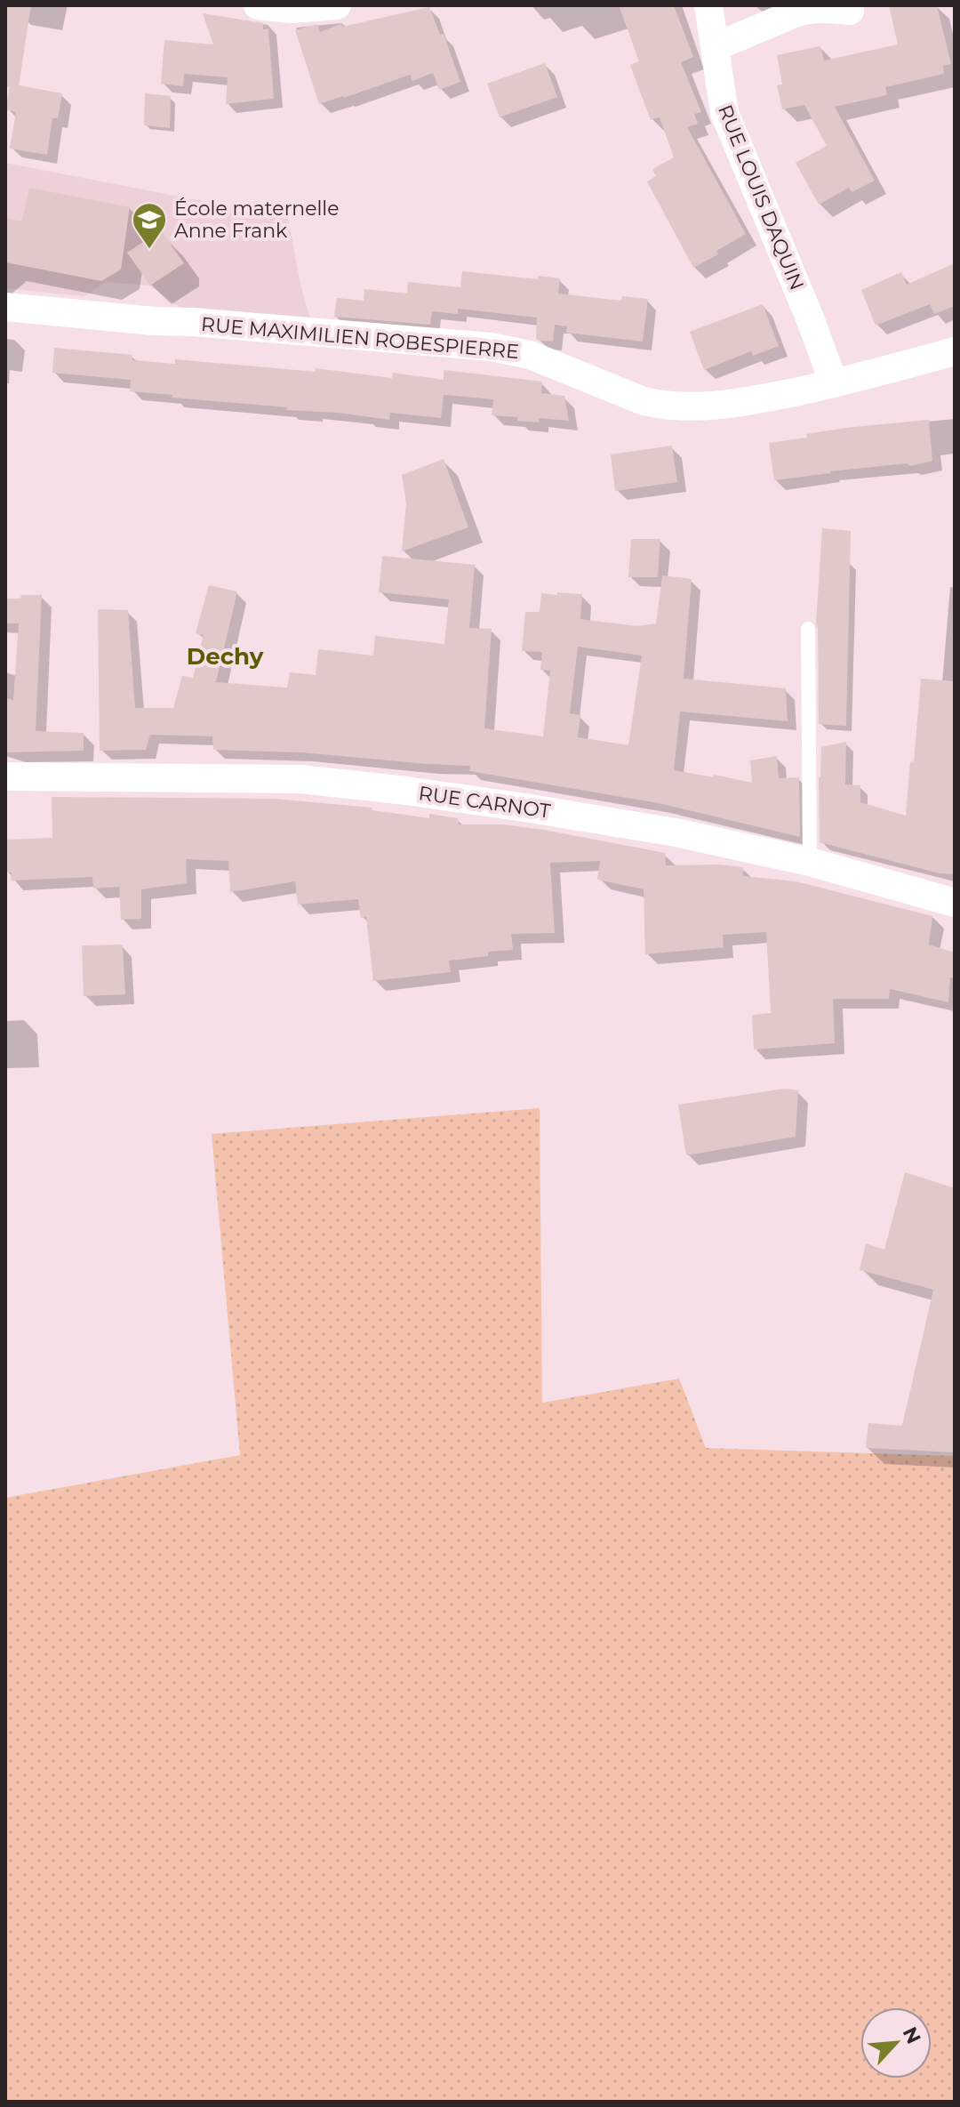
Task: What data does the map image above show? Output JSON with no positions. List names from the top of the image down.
{
  "streets": {
    "street": ["RUE LOUIS DAQUIN", "RUE MAXIMILIEN ROBESPIERRE", "RUE CARNOT"]
  },
  "crossings": [
    ["RUE LOUIS DAQUIN", "RUE MAXIMILIEN ROBESPIERRE"]
  ],
  "districts": ["Dechy"],
  "places": {
    "school or university": ["École maternelle Anne Frank"]
  },
  "north": "top right"
}
